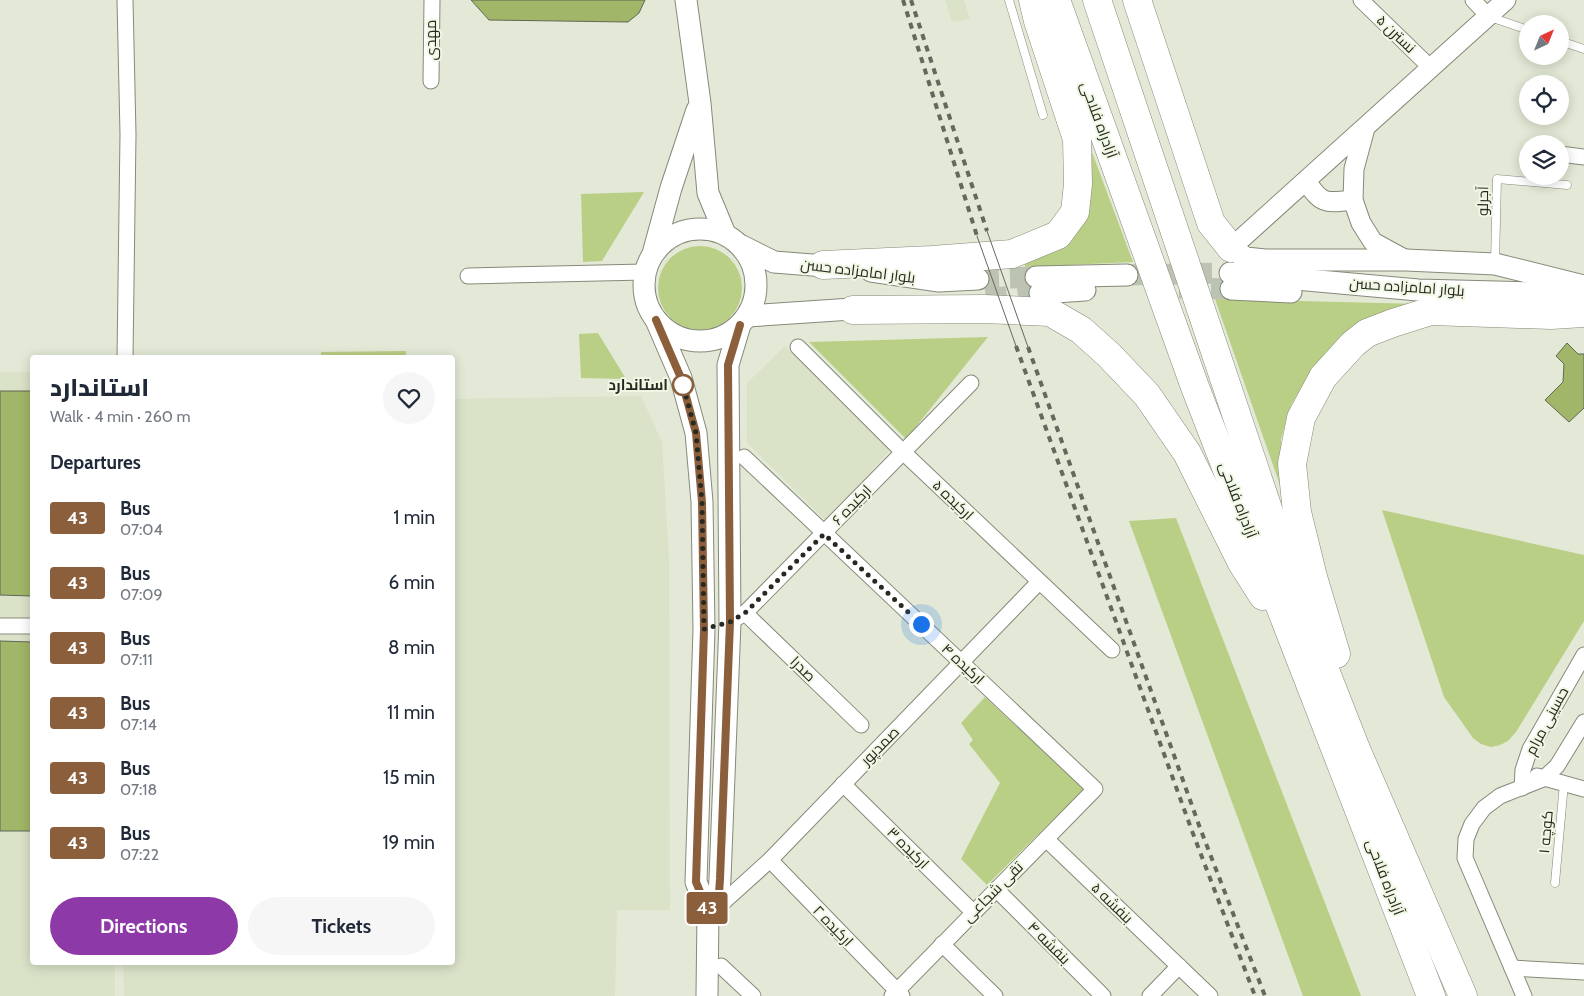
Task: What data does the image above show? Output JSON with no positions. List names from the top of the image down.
{
  "streets": {
    "highway": ["آزادراه فلاحی"],
    "main road": ["بلوار امامزاده حسن"],
    "street": [
      "نسترن ۵",
      "مهدی",
      "ارکیده ۵",
      "ارکیده ۶",
      "ارکیده ۴",
      "صدرا",
      "حسینی مرام",
      "صمدپور",
      "ارکیده ۳",
      "تقی شجاعی",
      "بنفشه ۵",
      "ارکیده ۲",
      "بنفشه ۴"
    ],
    "lane": ["آجرلو", "کوچه ۱"]
  },
  "crossings": [
    ["ارکیده ۵", "ارکیده ۶"],
    ["ارکیده ۵", "صمدپور"],
    ["ارکیده ۶", "ارکیده ۴"],
    ["ارکیده ۶", "صدرا"],
    ["ارکیده ۴", "صمدپور"],
    ["ارکیده ۴", "تقی شجاعی"],
    ["صمدپور", "ارکیده ۳"],
    ["صمدپور", "ارکیده ۲"],
    ["ارکیده ۳", "تقی شجاعی"],
    ["تقی شجاعی", "بنفشه ۵"],
    ["تقی شجاعی", "ارکیده ۲"],
    ["تقی شجاعی", "بنفشه ۴"]
  ],
  "places": ["استاندارد"],
  "lines": ["bus line 43"],
  "north": "top right",
  "page": {
    "on_map": "43",
    "heading": [
      ["استاندارد", "Walk · 4 min · 260 m"],
      "Departures"
    ],
    "list": [
      {
        "mark": "43",
        "name": "Bus",
        "note": "07:04",
        "value": "1 min"
      },
      {
        "mark": "43",
        "name": "Bus",
        "note": "07:09",
        "value": "6 min"
      },
      {
        "mark": "43",
        "name": "Bus",
        "note": "07:11",
        "value": "8 min"
      },
      {
        "mark": "43",
        "name": "Bus",
        "note": "07:14",
        "value": "11 min"
      },
      {
        "mark": "43",
        "name": "Bus",
        "note": "07:18",
        "value": "15 min"
      },
      {
        "mark": "43",
        "name": "Bus",
        "note": "07:22",
        "value": "19 min"
      }
    ],
    "buttons": ["Directions", "Tickets"]
  }
}
